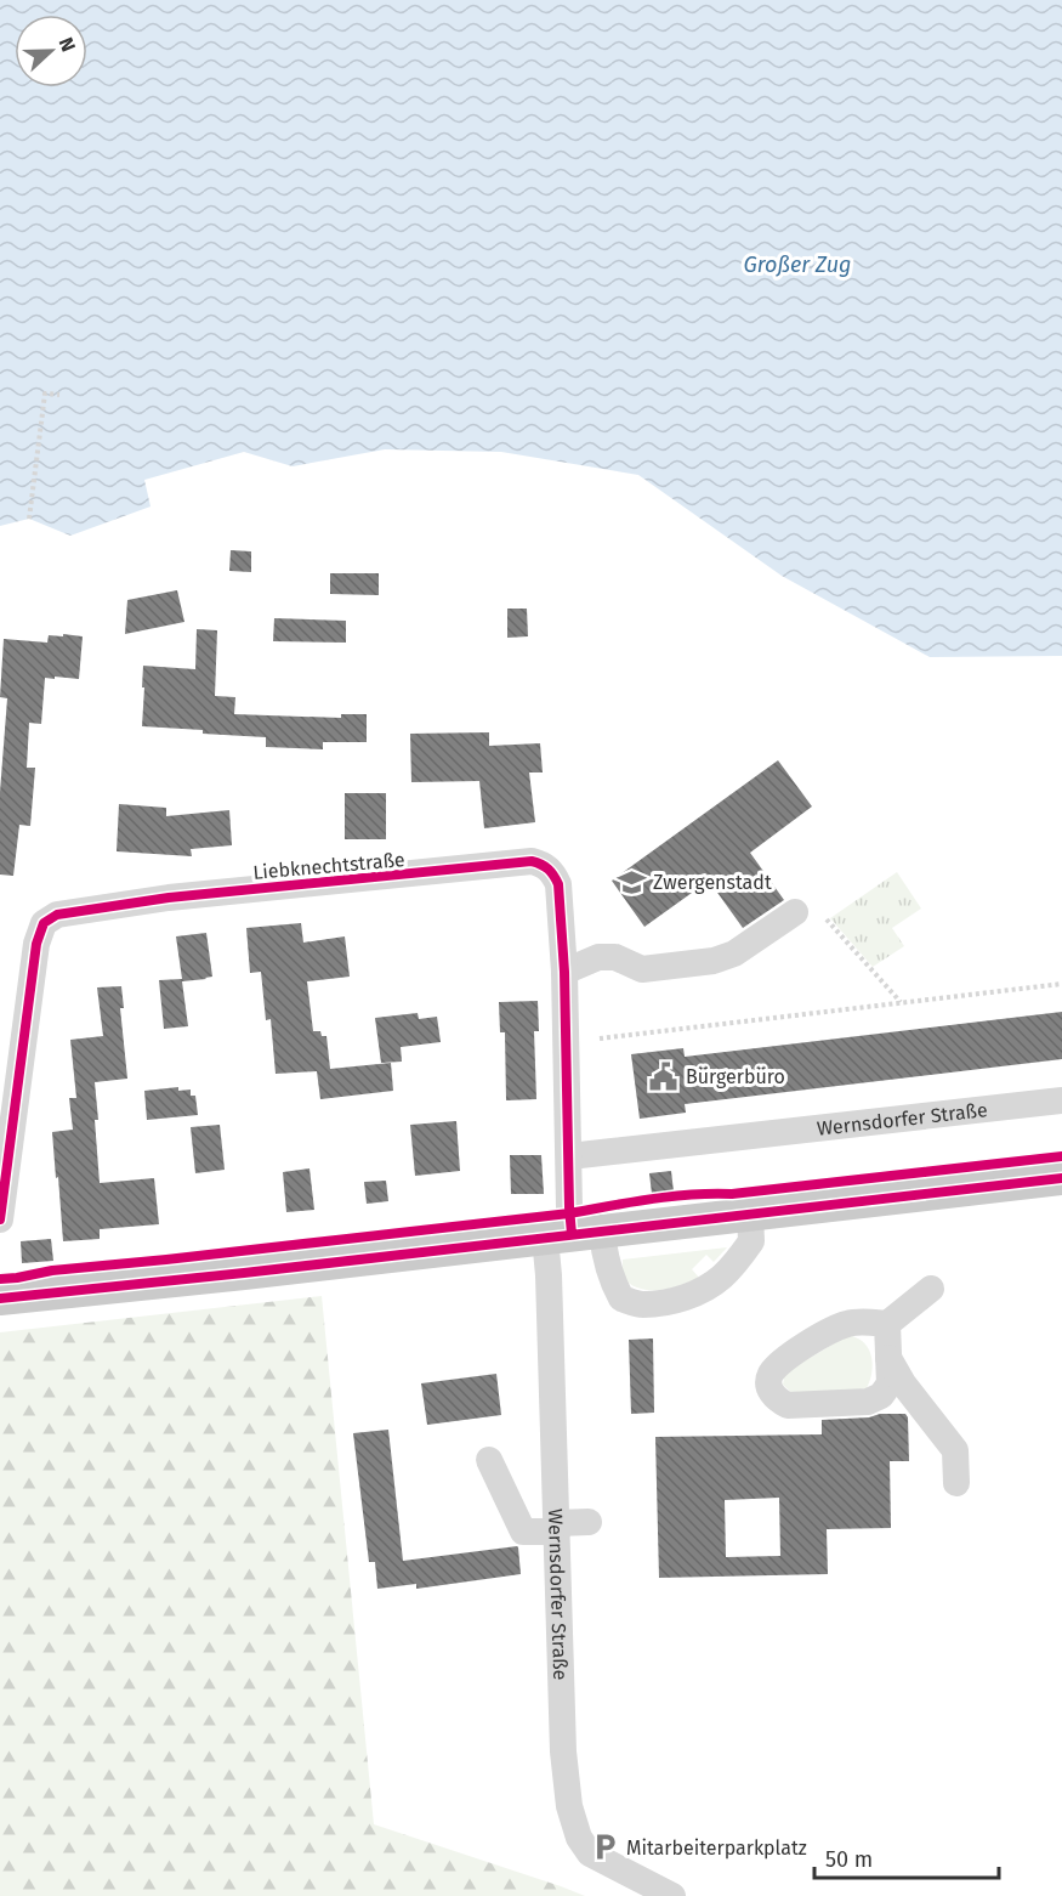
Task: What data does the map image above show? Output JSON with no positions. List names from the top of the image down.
{
  "streets": {
    "street": ["Liebknechtstraße", "Wernsdorfer Straße"]
  },
  "crossings": [
    ["Liebknechtstraße", "Wernsdorfer Straße"]
  ],
  "water": ["Großer Zug"],
  "places": {
    "school or university": ["Zwergenstadt"],
    "public building": ["Bürgerbüro"],
    "parking": ["Mitarbeiterparkplatz"]
  },
  "scale_bar": "50 m",
  "north": "right"
}
